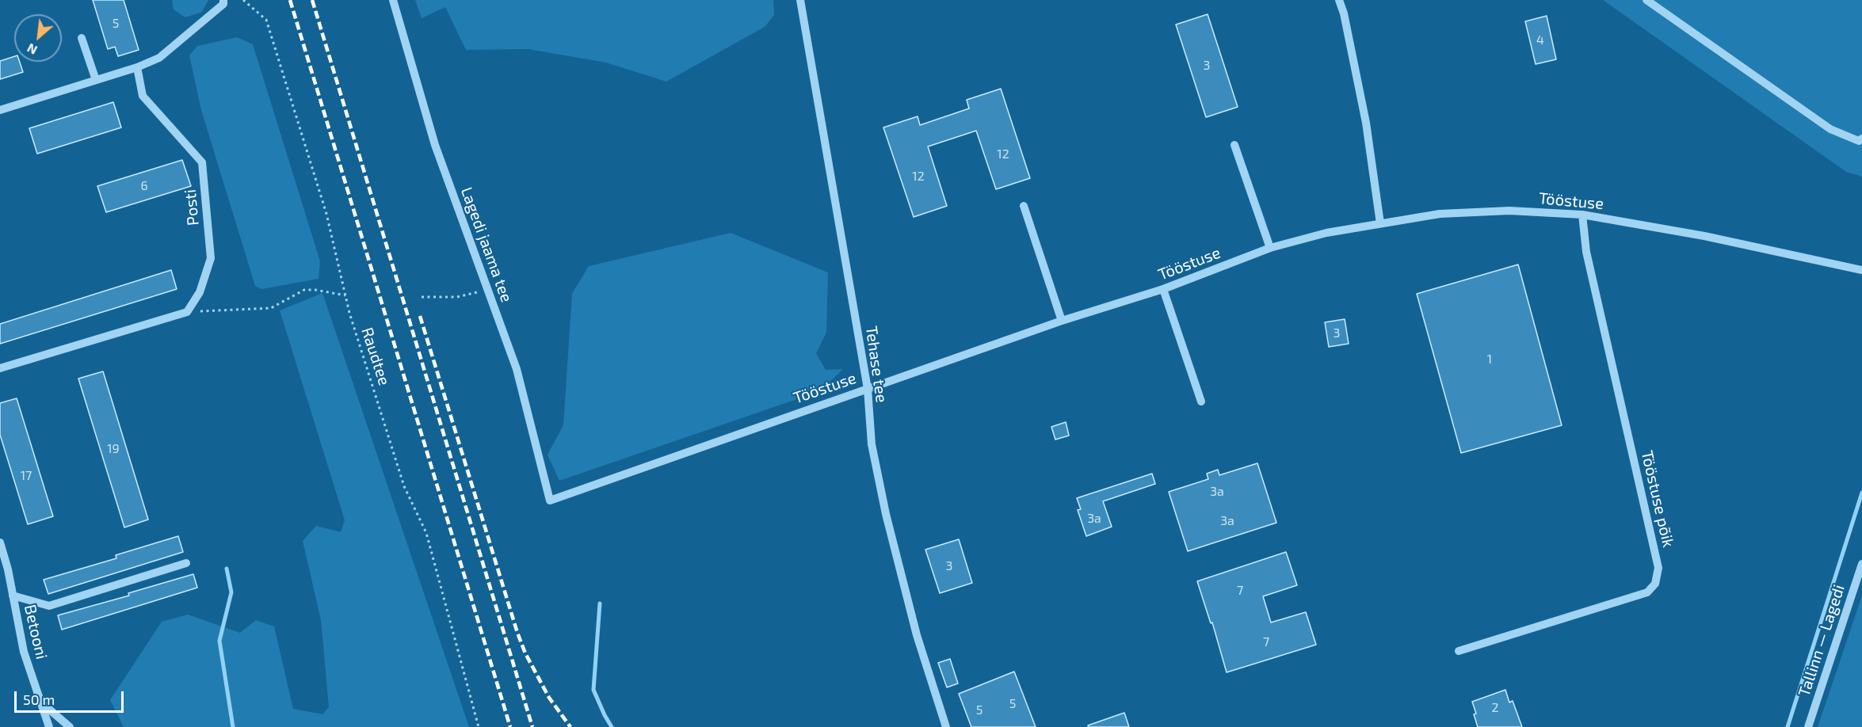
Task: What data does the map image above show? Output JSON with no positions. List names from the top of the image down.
{
  "streets": {
    "street": [
      "Tööstuse",
      "Posti",
      "Lagedi jaama tee",
      "Tehase tee",
      "Tööstuse põik",
      "Betooni",
      "Tallinn — Lagedi"
    ],
    "path": ["Raudtee"]
  },
  "crossings": [
    ["Tööstuse", "Lagedi jaama tee"],
    ["Tööstuse", "Tehase tee"],
    ["Tööstuse", "Tööstuse põik"]
  ],
  "house_numbers": [
    "5",
    "4",
    "3",
    "12",
    "12",
    "6",
    "3",
    "1",
    "19",
    "17",
    "3a",
    "3a",
    "3a",
    "3",
    "7",
    "7",
    "5",
    "2",
    "5"
  ],
  "scale_bar": "50 m",
  "north": "bottom left"
}
